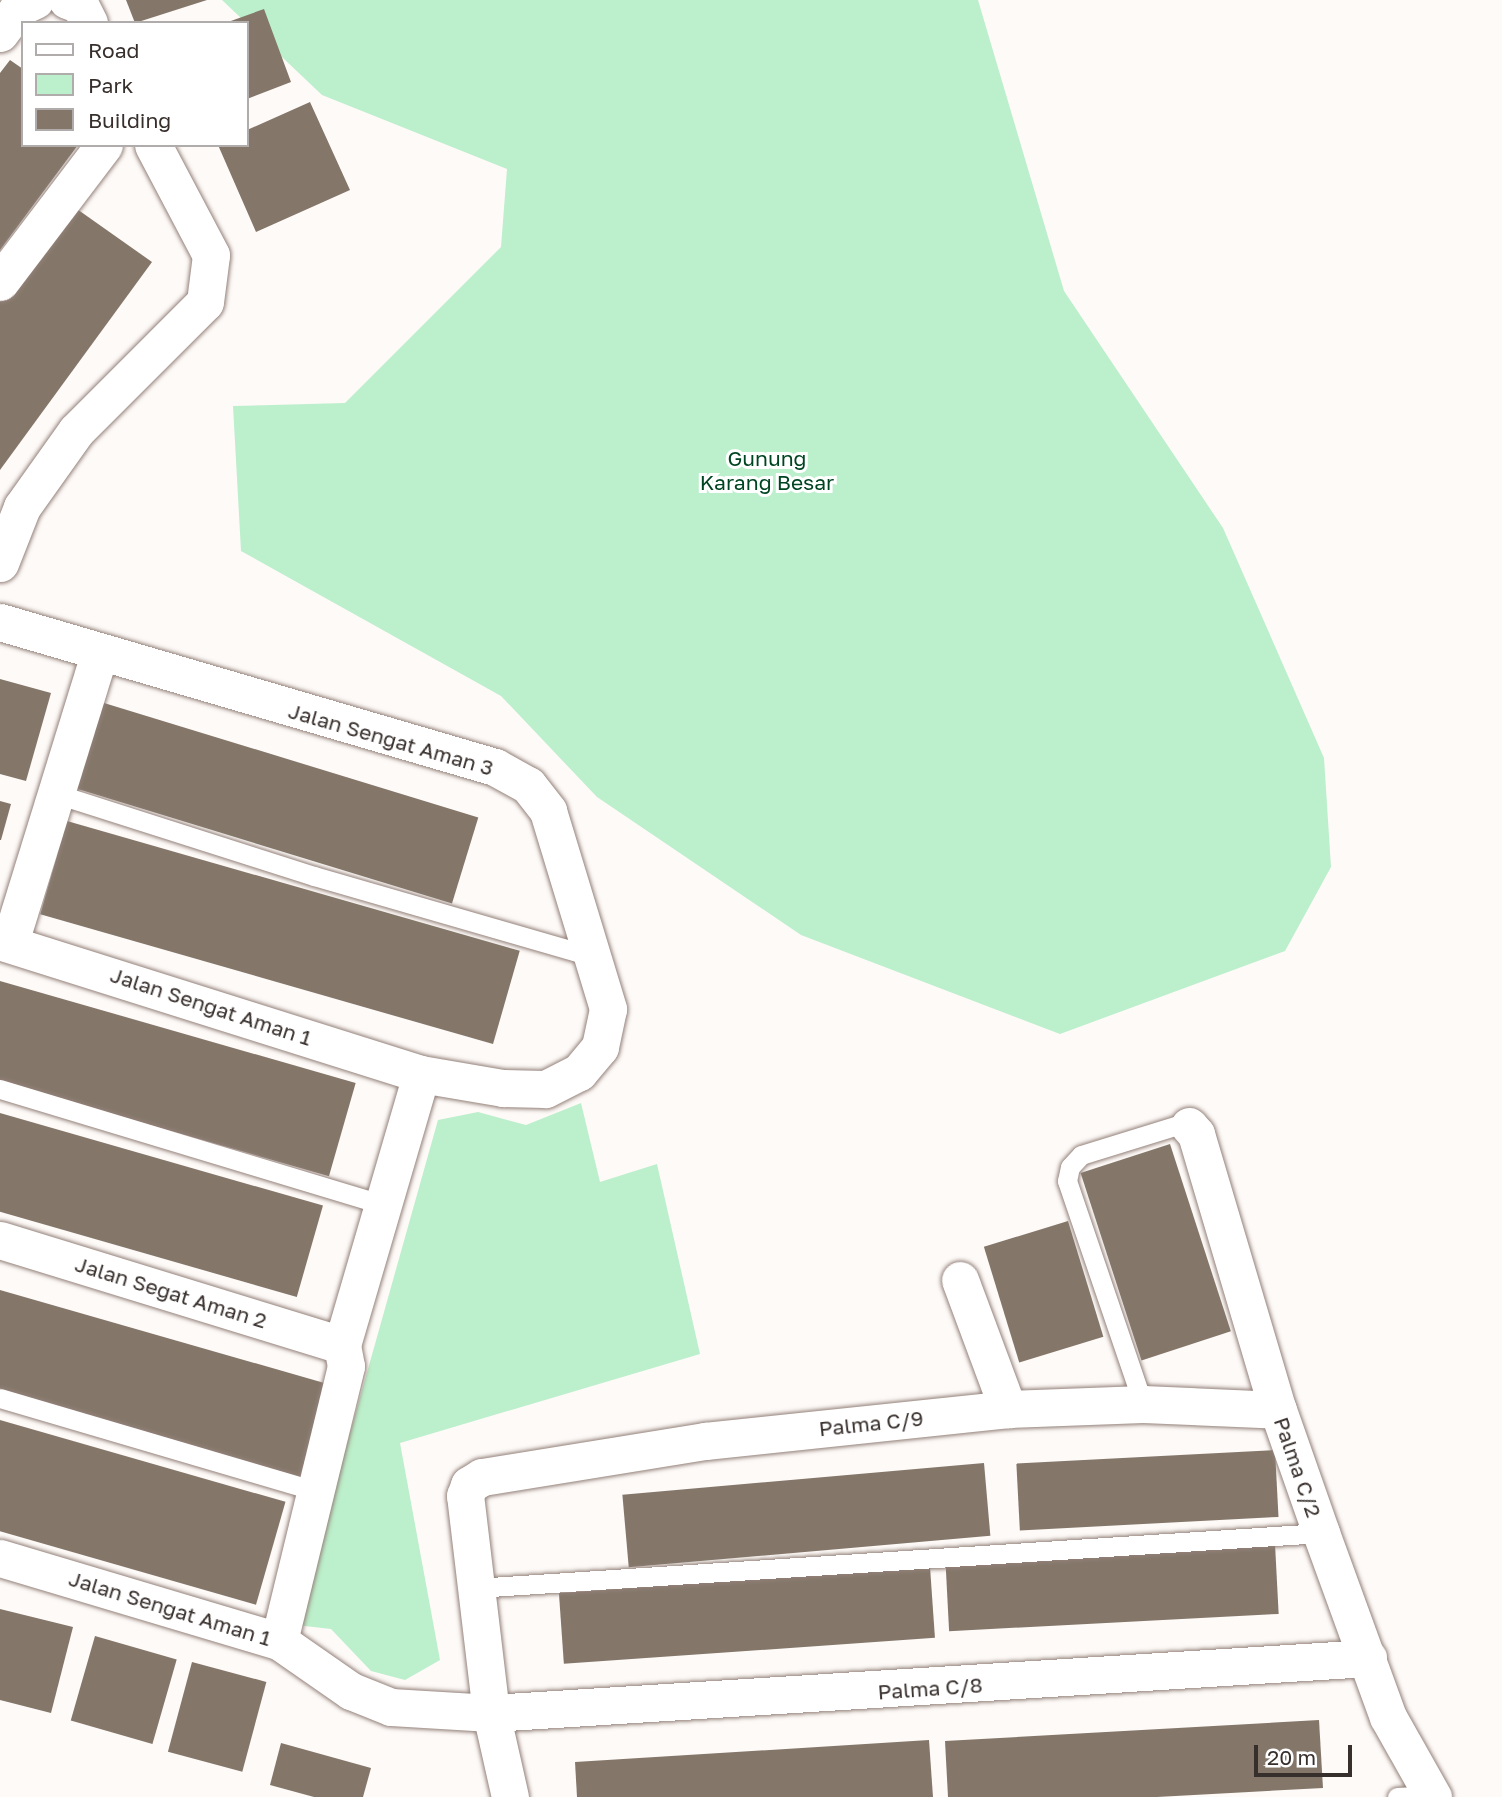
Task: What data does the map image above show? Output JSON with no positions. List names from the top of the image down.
{
  "streets": {
    "street": [
      "Jalan Sengat Aman 3",
      "Jalan Sengat Aman 1",
      "Jalan Segat Aman 2",
      "Palma C/9",
      "Palma C/2",
      "Palma C/8"
    ]
  },
  "crossings": [
    ["Jalan Sengat Aman 3", "Jalan Sengat Aman 1"],
    ["Jalan Sengat Aman 1", "Palma C/8"],
    ["Palma C/9", "Palma C/2"],
    ["Palma C/2", "Palma C/8"]
  ],
  "parks": ["Gunung Karang Besar"],
  "legend": ["Road", "Park", "Building"],
  "scale_bar": "20 m"
}
